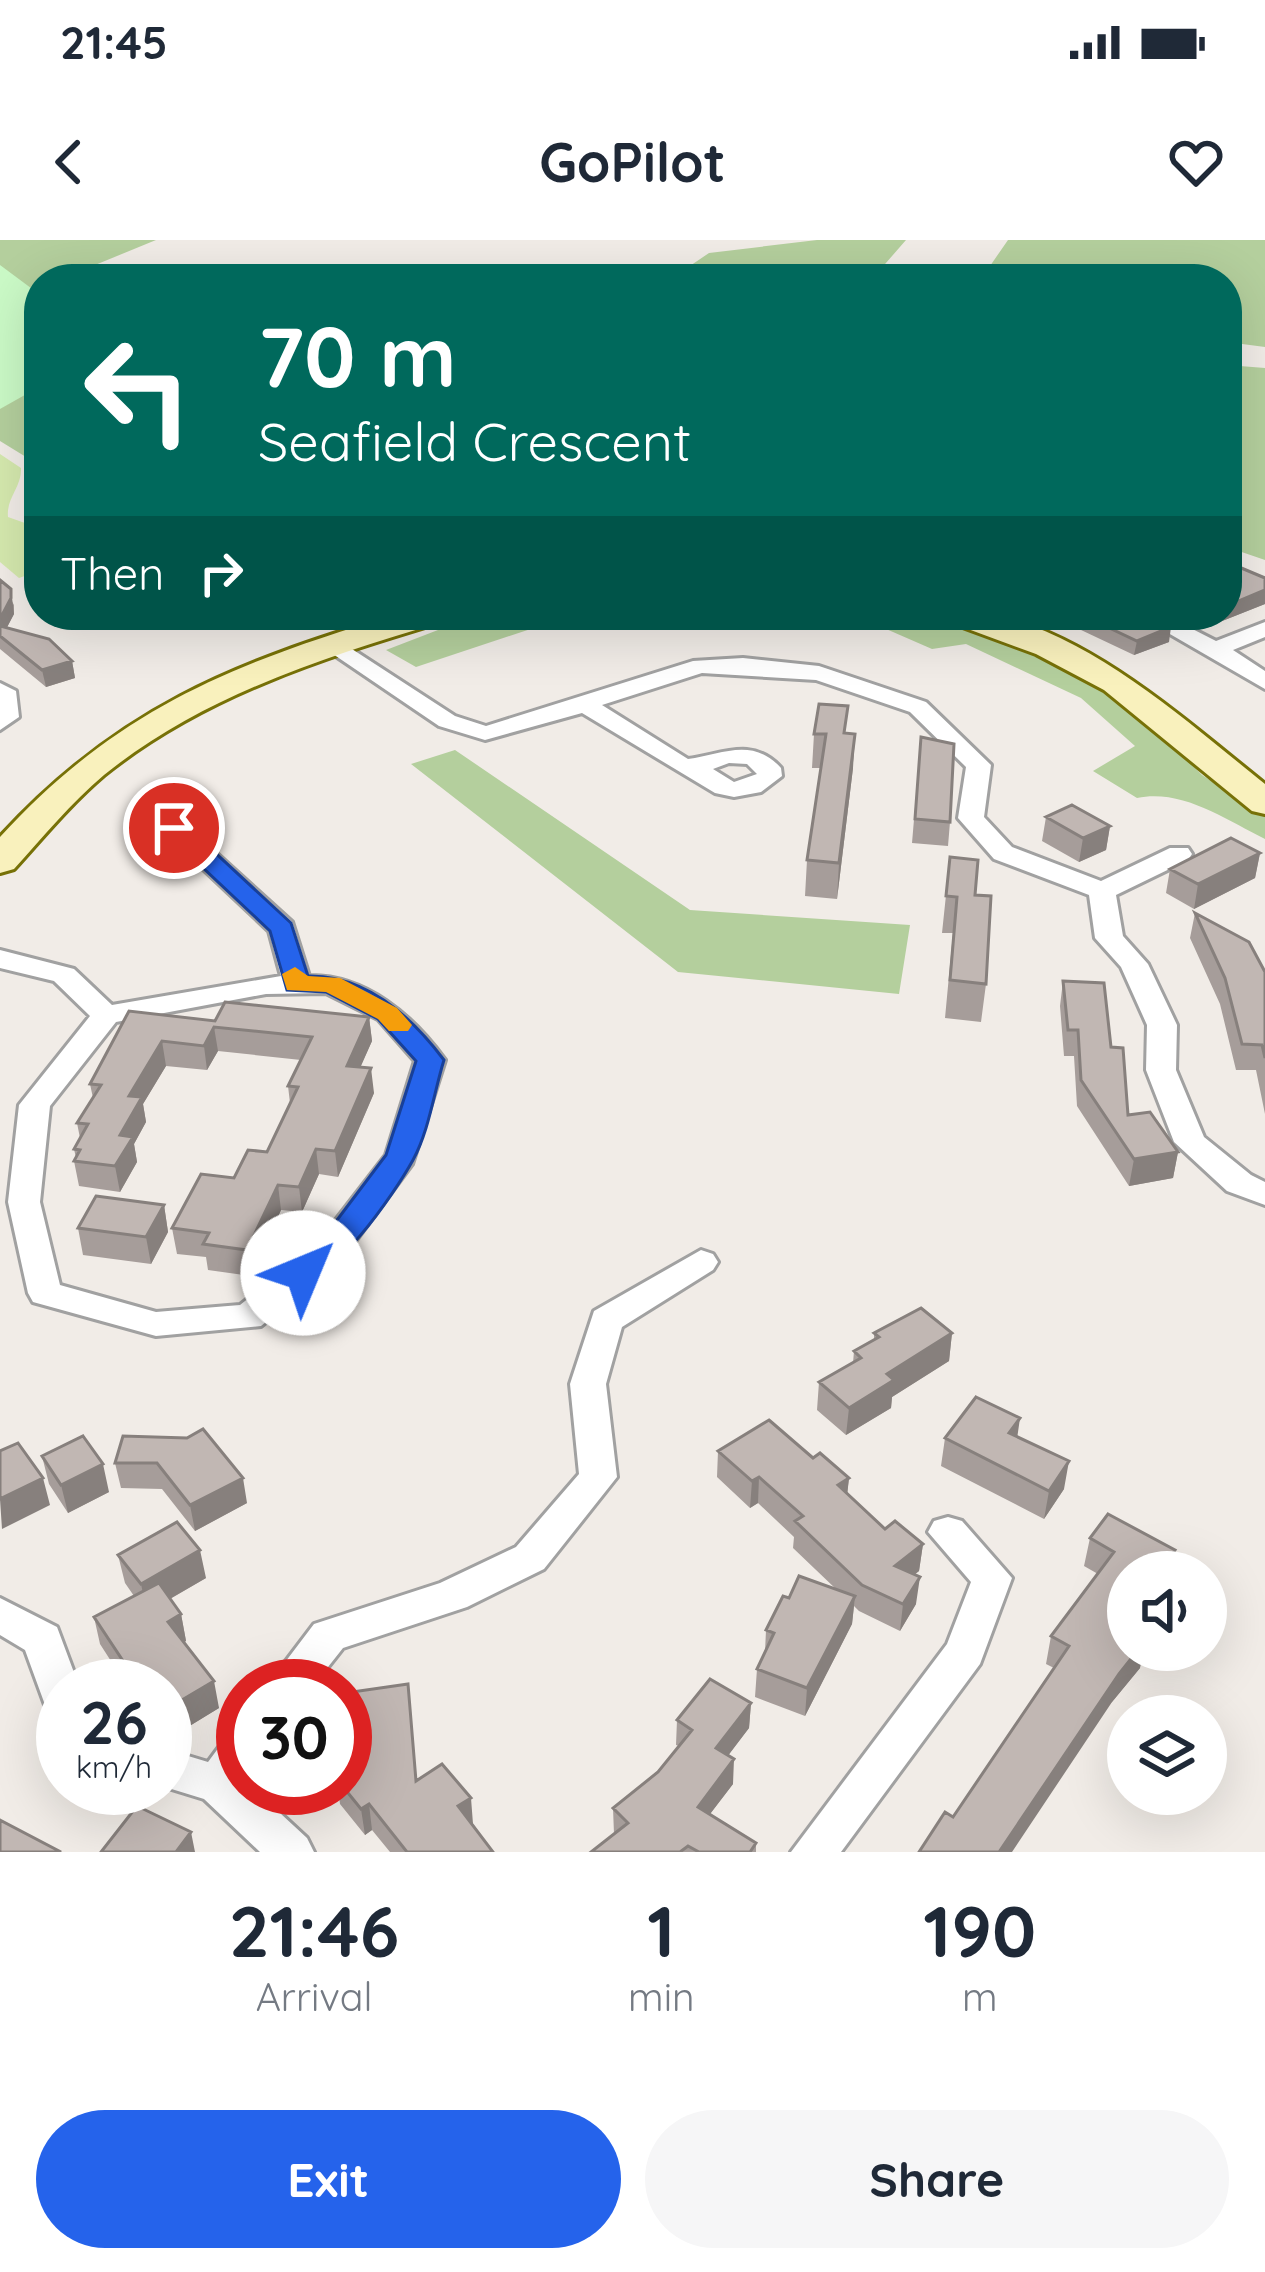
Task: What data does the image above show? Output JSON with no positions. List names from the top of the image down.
{
  "page": {
    "status": "21:45",
    "header": "GoPilot",
    "turn": ["70 m", "Seafield Crescent"],
    "then": "Then",
    "speed": "26 km/h",
    "limit": "30",
    "eta": [
      "21:46",
      "Arrival",
      "1",
      "min",
      "190",
      "m"
    ],
    "buttons": ["Exit", "Share"]
  }
}
